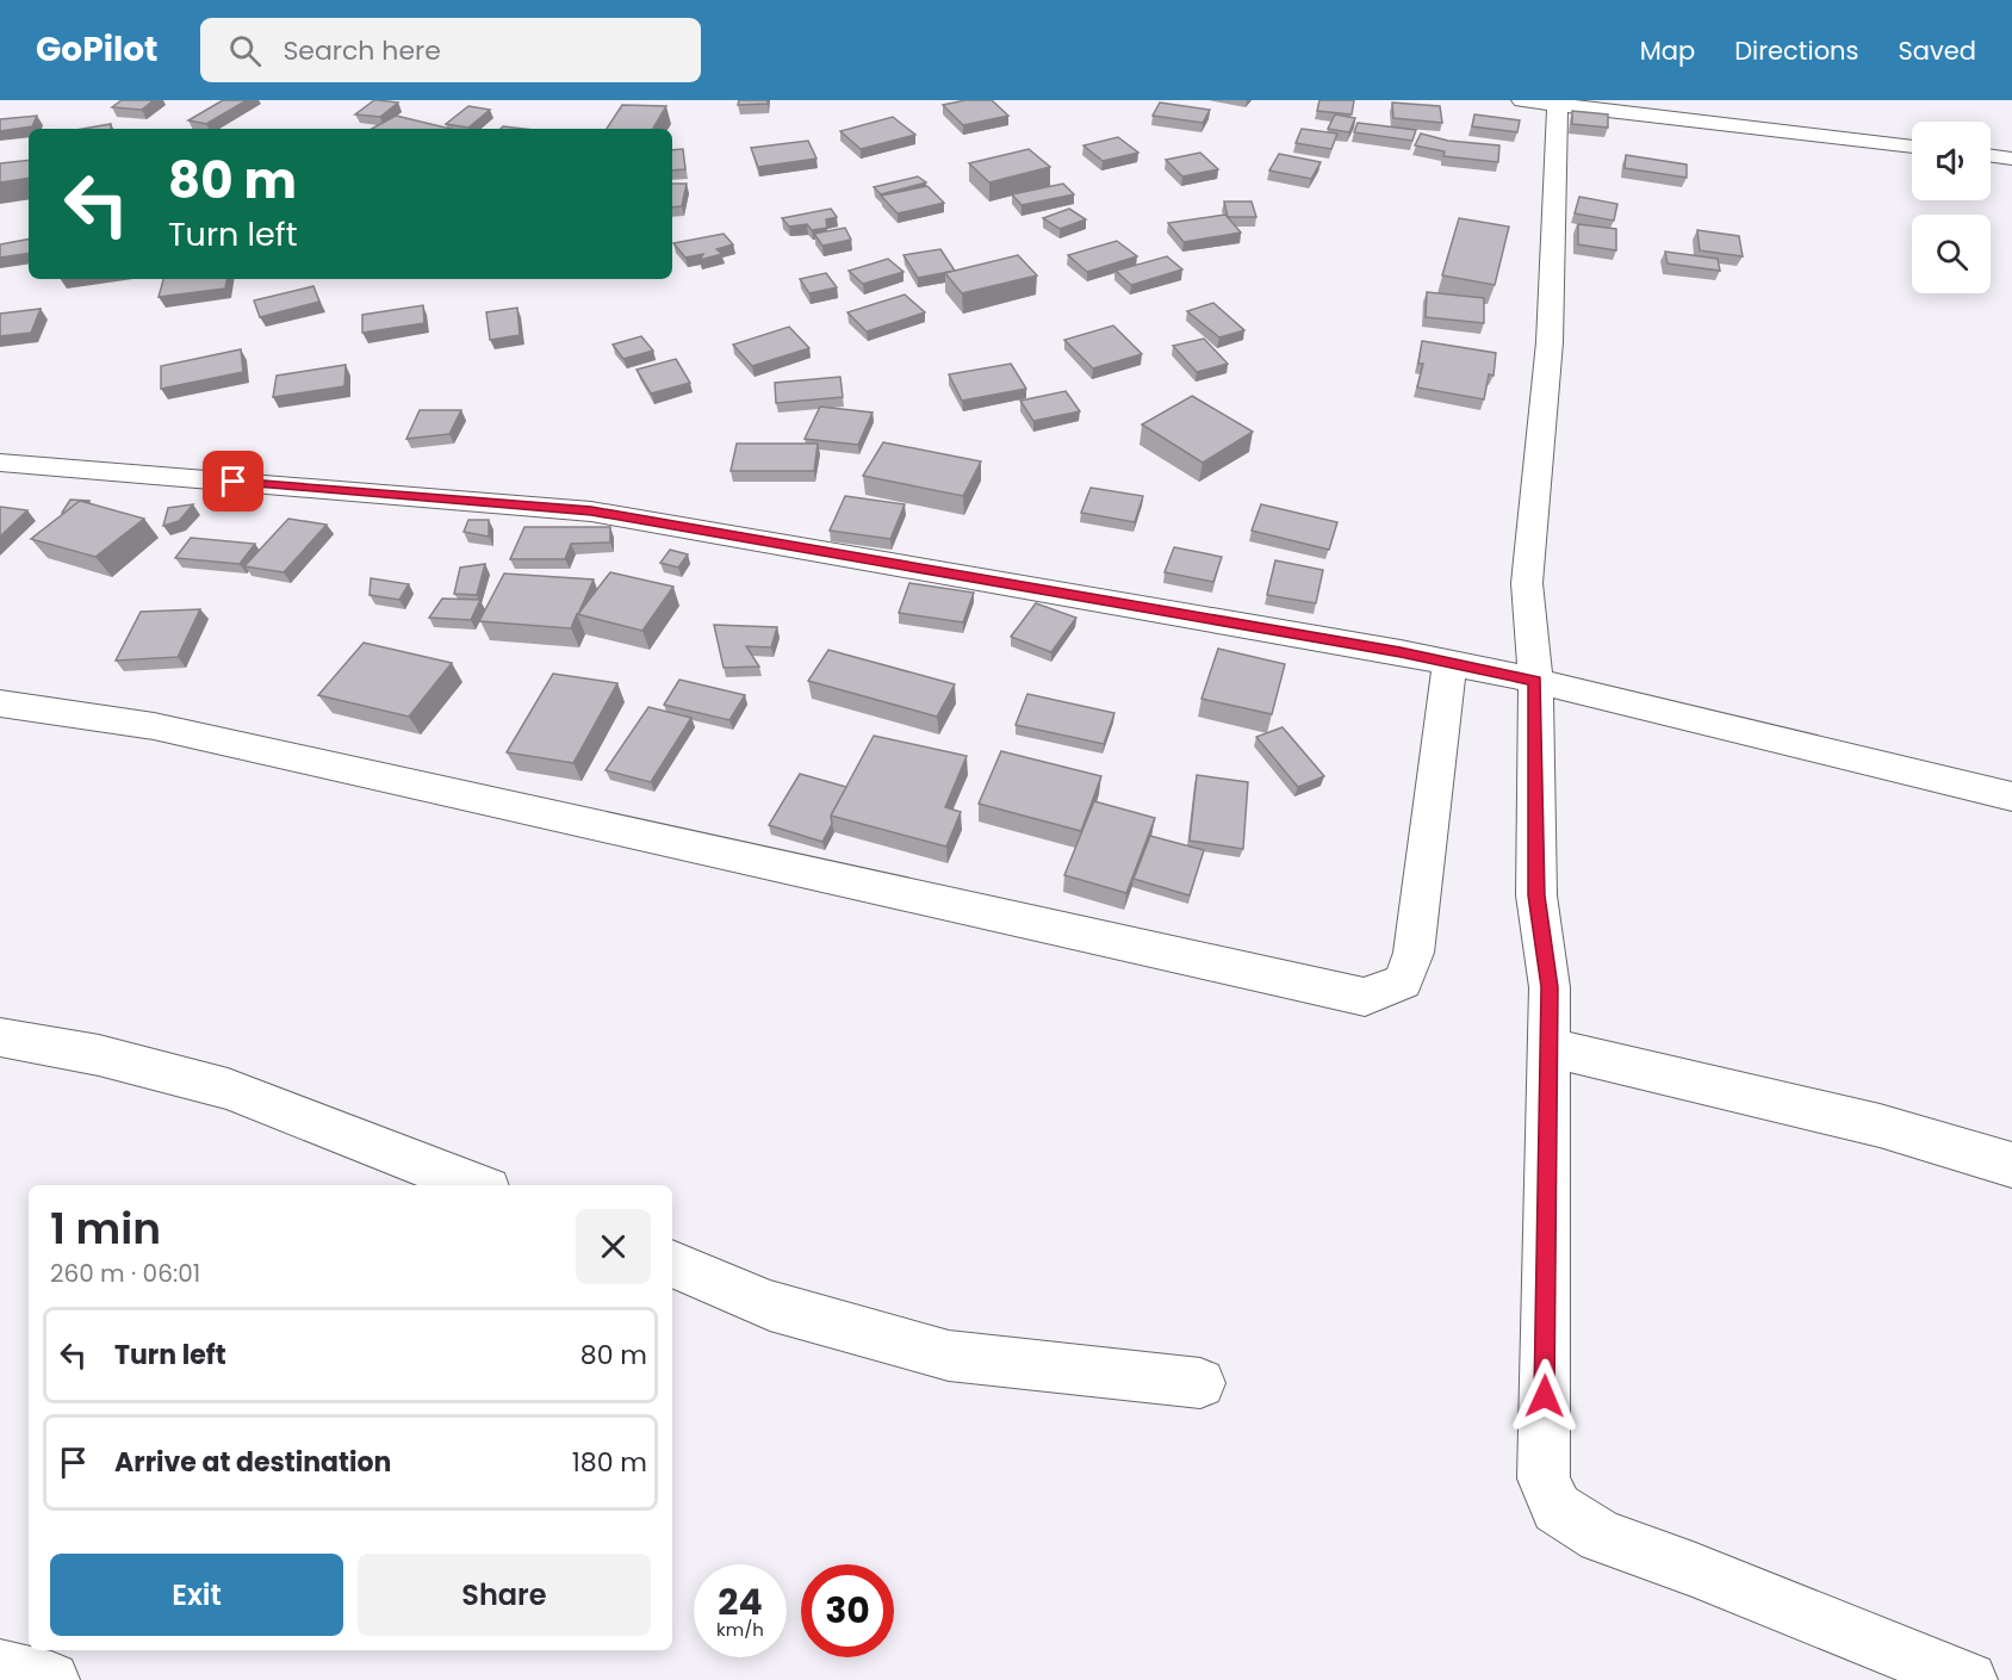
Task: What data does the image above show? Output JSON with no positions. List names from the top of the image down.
{
  "page": {
    "header": "GoPilot",
    "search": "Search here",
    "nav": ["Map", "Directions", "Saved"],
    "turn": ["80 m", "Turn left"],
    "heading": ["1 min", "260 m · 06:01"],
    "list": [
      {
        "name": "Turn left",
        "value": "80 m"
      },
      {
        "name": "Arrive at destination",
        "value": "180 m"
      }
    ],
    "buttons": ["Exit", "Share"],
    "speed": "24 km/h",
    "limit": "30"
  }
}
